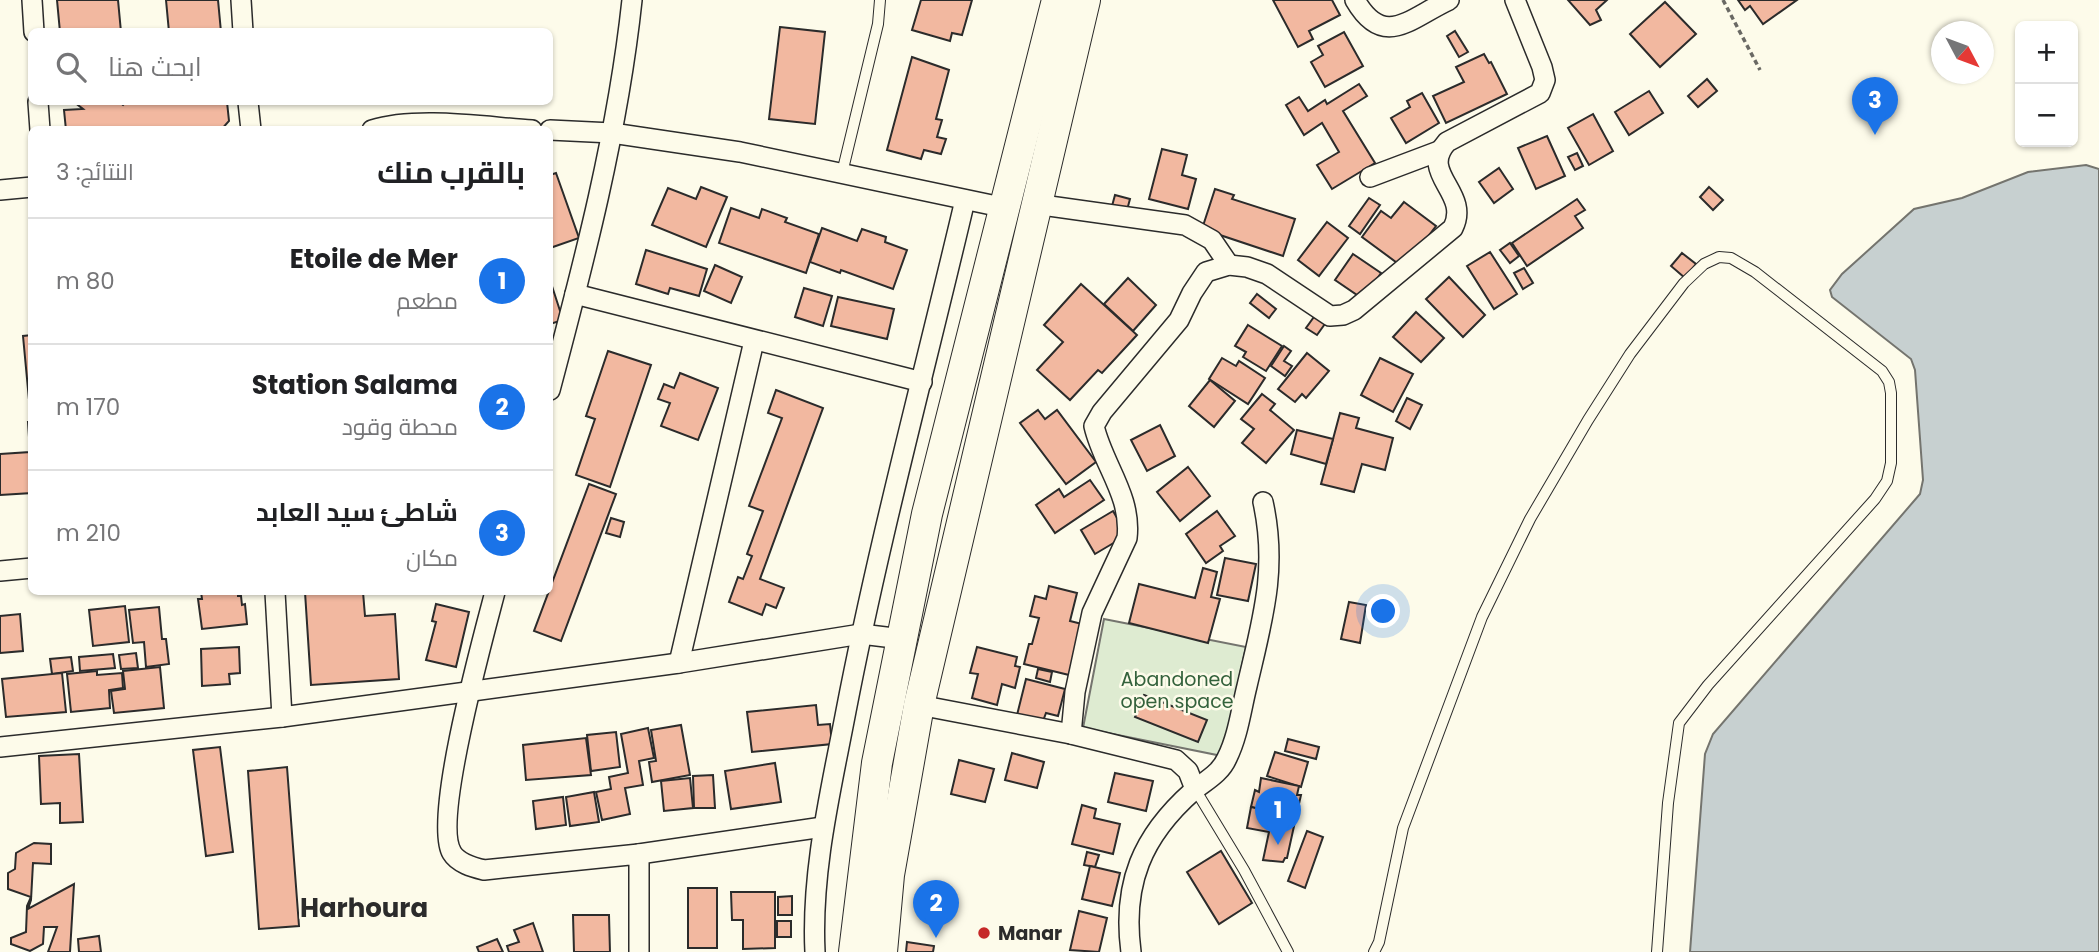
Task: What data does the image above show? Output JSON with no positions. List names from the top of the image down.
{
  "districts": ["Harhoura"],
  "parks": ["Abandoned open space"],
  "places": ["Manar"],
  "north": "bottom right",
  "page": {
    "map_buttons": ["+", "−"],
    "search": "ابحث هنا",
    "pins": ["3", "1", "2"],
    "heading": ["بالقرب منك", "النتائج: 3"],
    "list": [
      {
        "mark": "1",
        "name": "Etoile de Mer",
        "note": "مطعم",
        "value": "80 m"
      },
      {
        "mark": "2",
        "name": "Station Salama",
        "note": "محطة وقود",
        "value": "170 m"
      },
      {
        "mark": "3",
        "name": "شاطئ سيد العابد",
        "note": "مكان",
        "value": "210 m"
      }
    ]
  }
}
